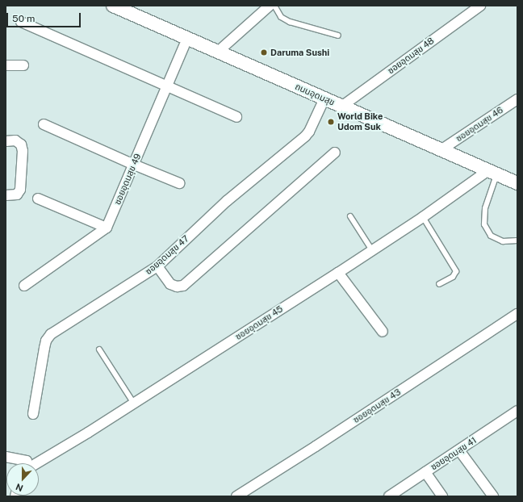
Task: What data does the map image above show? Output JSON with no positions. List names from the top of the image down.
{
  "streets": {
    "main road": ["ถนนอุดมสุข"],
    "street": [
      "ซอยอุดมสุข 48",
      "ซอยอุดมสุข 46",
      "ซอยอุดมสุข 49",
      "ซอยอุดมสุข 47",
      "ซอยอุดมสุข 45",
      "ซอยอุดมสุข 43",
      "ซอยอุดมสุข 41"
    ]
  },
  "crossings": [
    ["ซอยอุดมสุข 48", "ถนนอุดมสุข"],
    ["ถนนอุดมสุข", "ซอยอุดมสุข 46"],
    ["ถนนอุดมสุข", "ซอยอุดมสุข 49"],
    ["ถนนอุดมสุข", "ซอยอุดมสุข 47"],
    ["ถนนอุดมสุข", "ซอยอุดมสุข 45"]
  ],
  "places": ["Daruma Sushi", "World Bike Udom Suk"],
  "scale_bar": "50 m",
  "north": "bottom"
}
